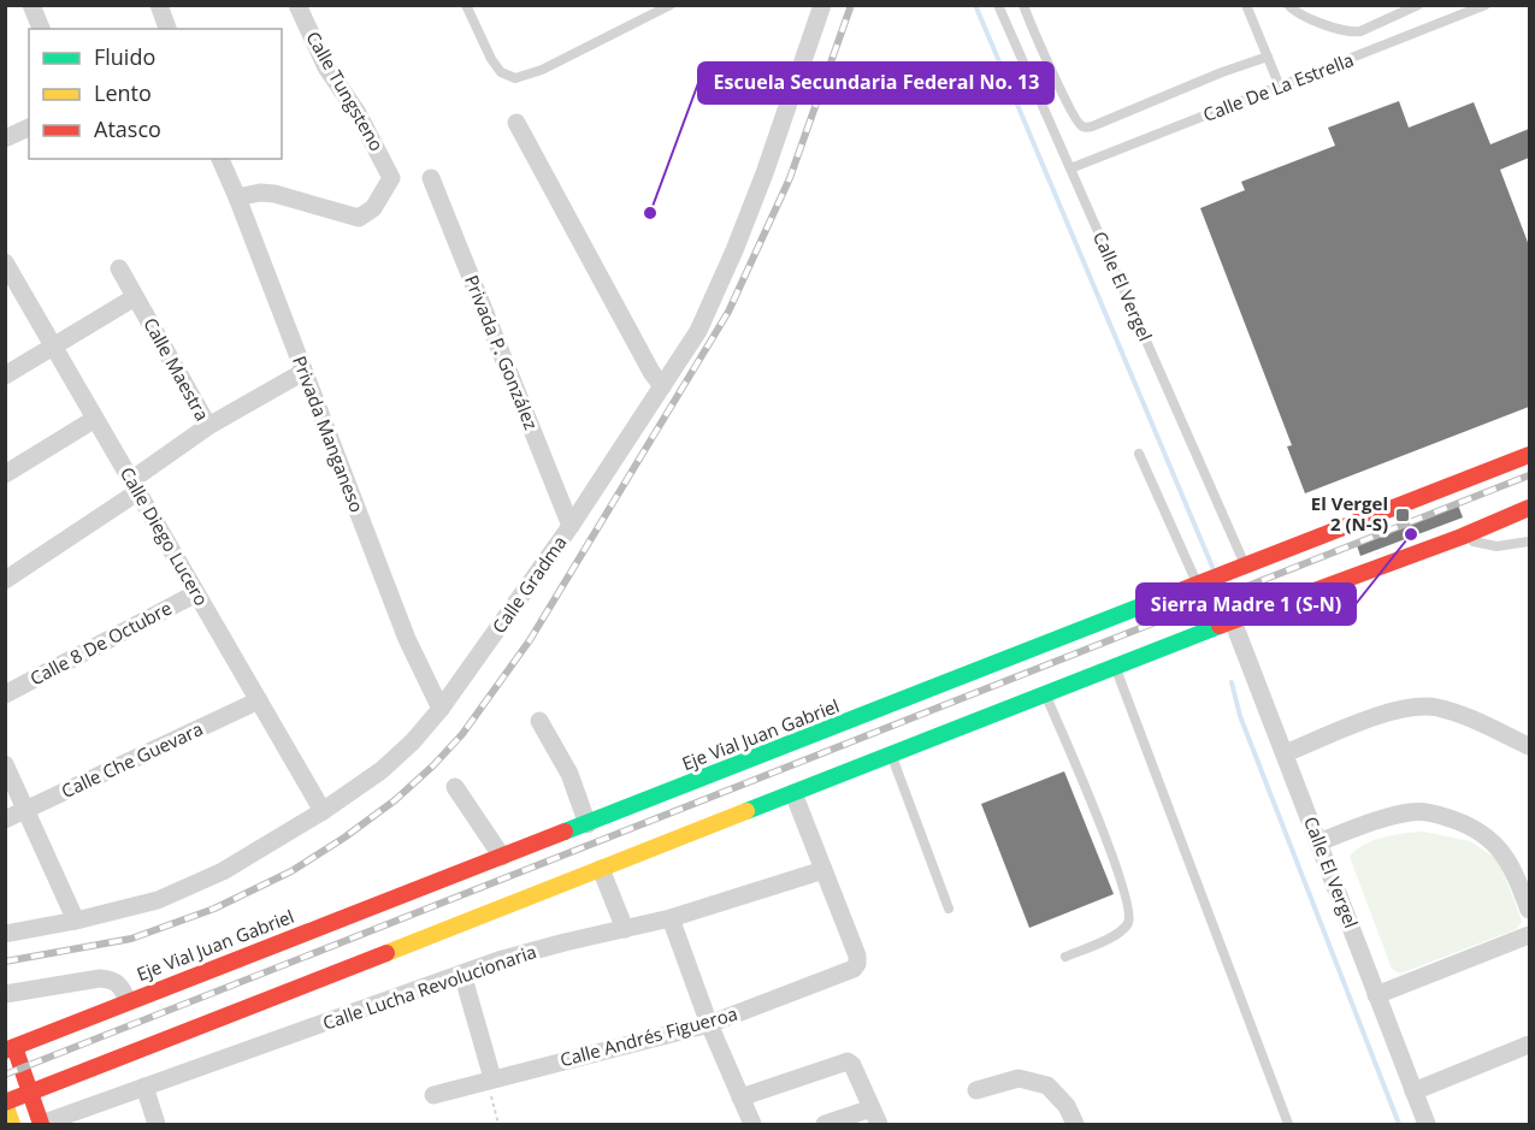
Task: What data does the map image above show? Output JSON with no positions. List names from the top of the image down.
{
  "streets": {
    "main road": ["Eje Vial Juan Gabriel"],
    "street": [
      "Calle Tungsteno",
      "Calle El Vergel",
      "Privada P. González",
      "Calle Maestra",
      "Privada Manganeso",
      "Calle Diego Lucero",
      "Calle Gradma",
      "Calle 8 De Octubre",
      "Calle Che Guevara",
      "Calle Lucha Revolucionaria",
      "Calle Andrés Figueroa"
    ],
    "lane": ["Calle De La Estrella"]
  },
  "crossings": [
    ["Calle De La Estrella", "Calle El Vergel"],
    ["Calle Tungsteno", "Privada Manganeso"],
    ["Calle El Vergel", "Eje Vial Juan Gabriel"],
    ["Privada P. González", "Calle Gradma"],
    ["Calle Maestra", "Calle Diego Lucero"],
    ["Privada Manganeso", "Calle Gradma"],
    ["Calle Diego Lucero", "Calle Gradma"],
    ["Calle Diego Lucero", "Calle 8 De Octubre"],
    ["Calle Diego Lucero", "Calle Che Guevara"],
    ["Calle Lucha Revolucionaria", "Calle Andrés Figueroa"]
  ],
  "places": {
    "other": ["Escuela Secundaria Federal No. 13", "Sierra Madre 1 (S-N)"],
    "transit": ["El Vergel 2 (N-S)"]
  },
  "legend": ["Fluido", "Lento", "Atasco"]
}
